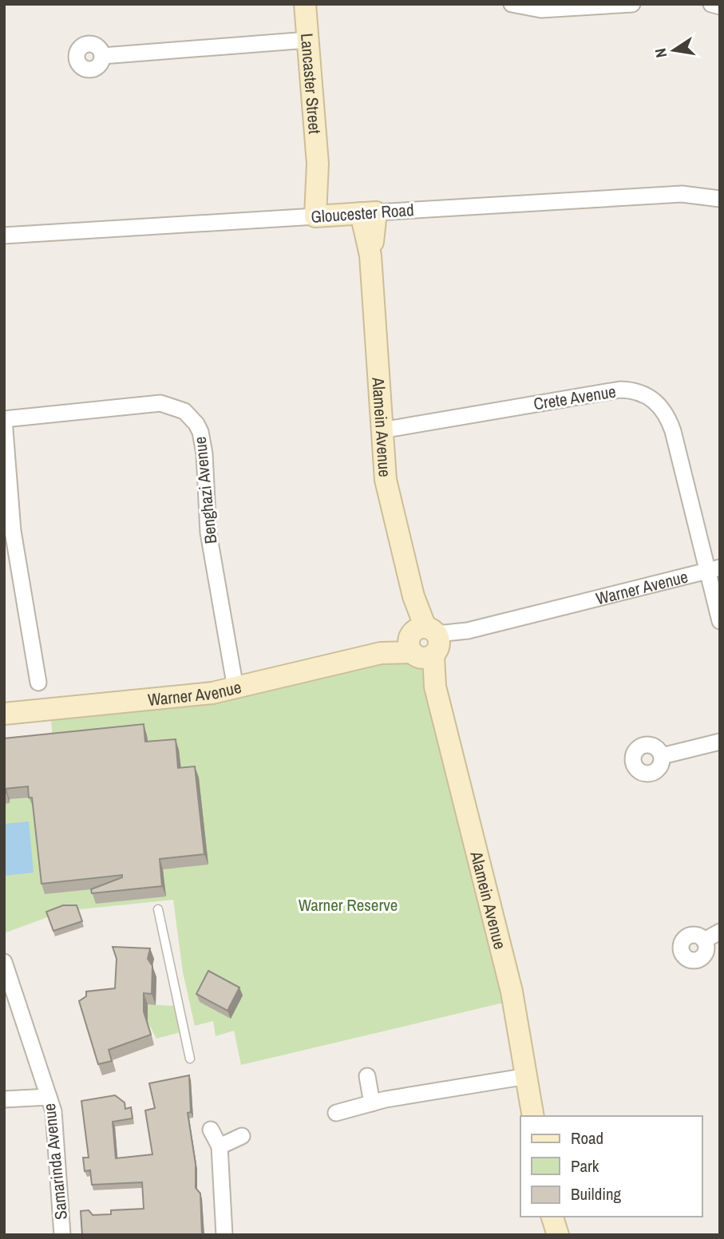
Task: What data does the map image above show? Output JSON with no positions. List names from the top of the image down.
{
  "streets": {
    "street": [
      "Lancaster Street",
      "Gloucester Road",
      "Crete Avenue",
      "Alamein Avenue",
      "Benghazi Avenue",
      "Warner Avenue",
      "Samarinda Avenue"
    ]
  },
  "crossings": [
    ["Lancaster Street", "Gloucester Road"],
    ["Gloucester Road", "Alamein Avenue"],
    ["Crete Avenue", "Alamein Avenue"],
    ["Crete Avenue", "Warner Avenue"],
    ["Alamein Avenue", "Warner Avenue"],
    ["Benghazi Avenue", "Warner Avenue"]
  ],
  "parks": ["Warner Reserve"],
  "legend": ["Road", "Park", "Building"],
  "north": "left"
}
